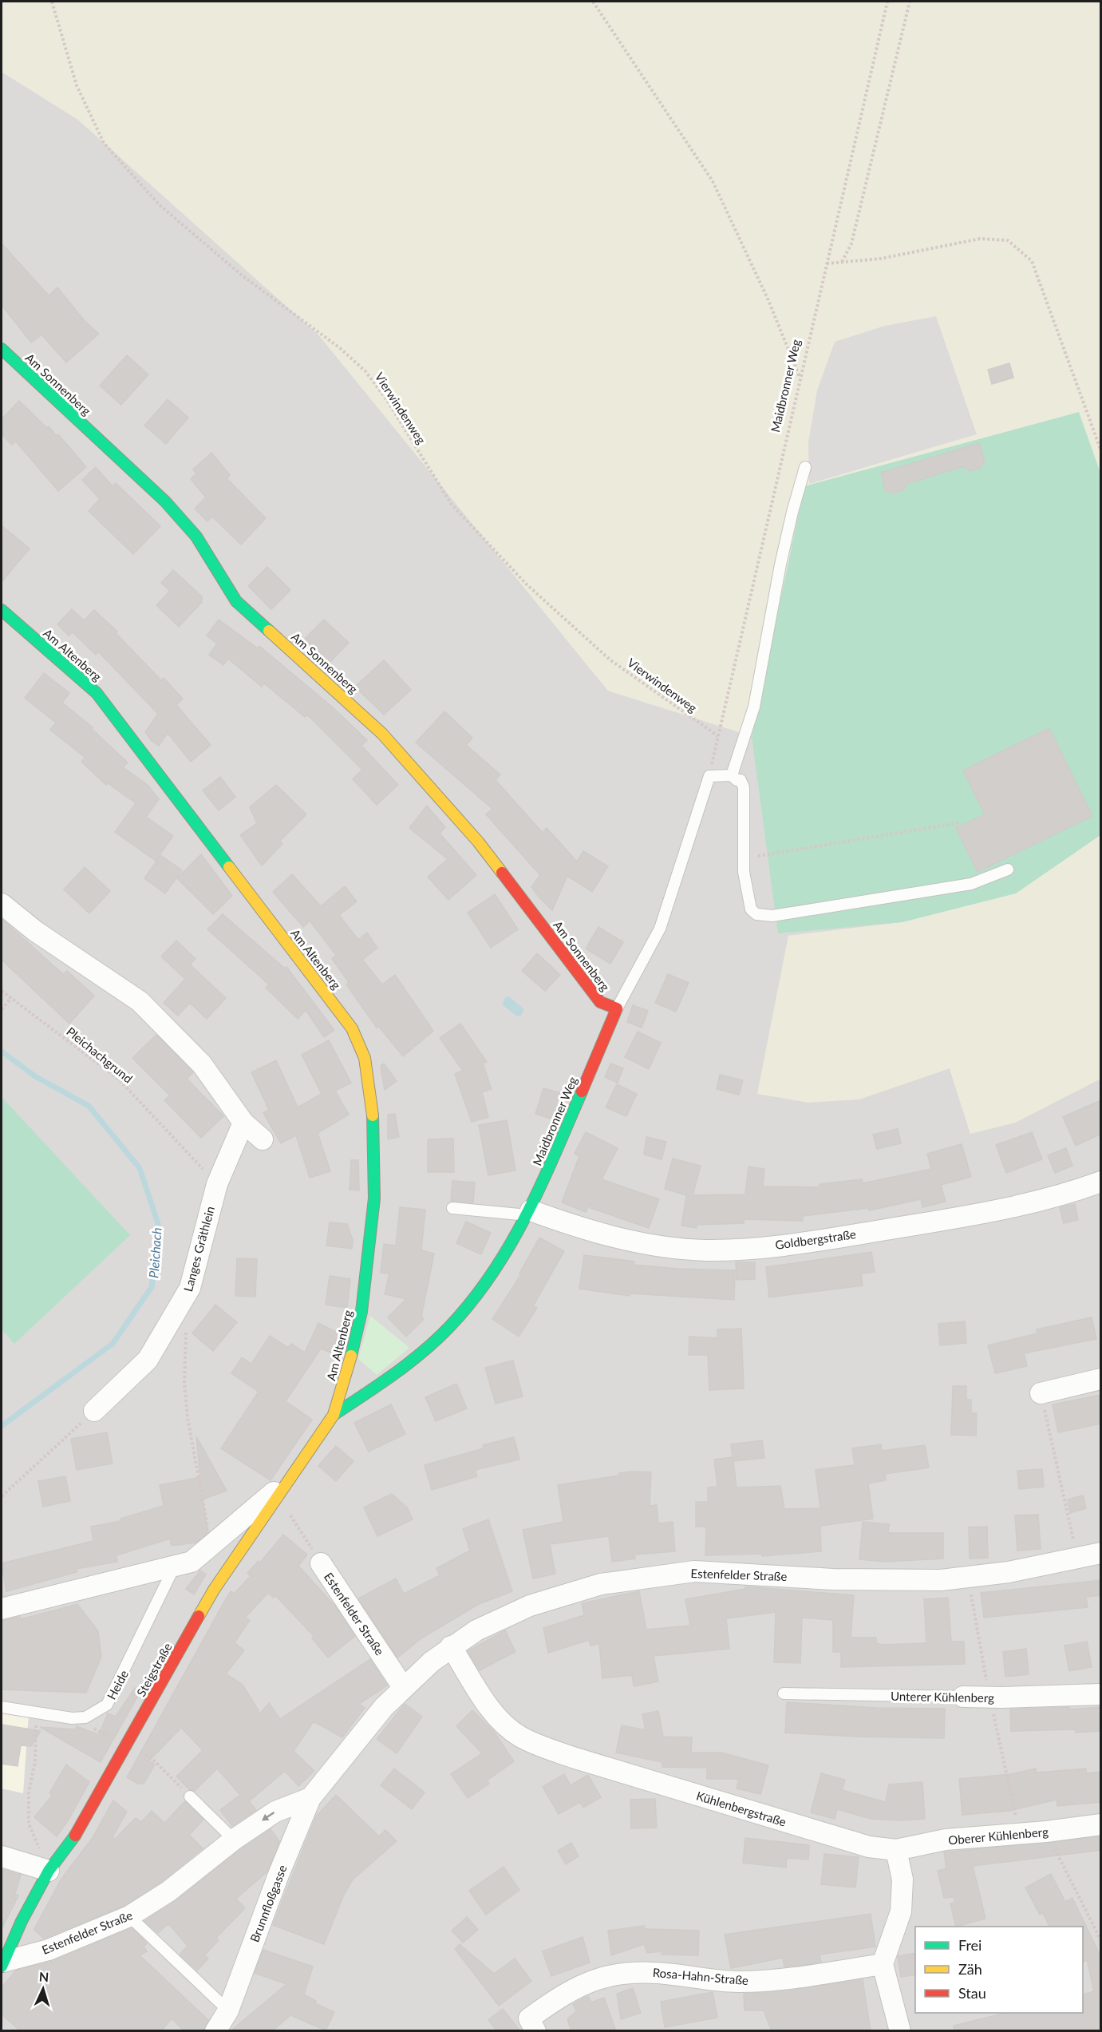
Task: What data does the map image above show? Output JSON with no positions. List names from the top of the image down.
{
  "streets": {
    "street": [
      "Am Sonnenberg",
      "Maidbronner Weg",
      "Am Altenberg",
      "Goldbergstraße",
      "Langes Gräthlein",
      "Estenfelder Straße",
      "Steigstraße",
      "Unterer Kühlenberg",
      "Kühlenbergstraße",
      "Oberer Kühlenberg",
      "Brunnfloßgasse",
      "Rosa-Hahn-Straße"
    ],
    "lane": ["Heide"],
    "path": ["Vierwindenweg", "Pleichachgrund"]
  },
  "crossings": [
    ["Am Sonnenberg", "Maidbronner Weg"],
    ["Maidbronner Weg", "Vierwindenweg"],
    ["Maidbronner Weg", "Am Altenberg"],
    ["Maidbronner Weg", "Goldbergstraße"],
    ["Maidbronner Weg", "Steigstraße"],
    ["Am Altenberg", "Steigstraße"],
    ["Pleichachgrund", "Langes Gräthlein"],
    ["Estenfelder Straße", "Steigstraße"],
    ["Estenfelder Straße", "Kühlenbergstraße"],
    ["Estenfelder Straße", "Brunnfloßgasse"],
    ["Kühlenbergstraße", "Oberer Kühlenberg"]
  ],
  "water": ["Pleichach"],
  "legend": ["Frei", "Zäh", "Stau"],
  "north": "top"
}
